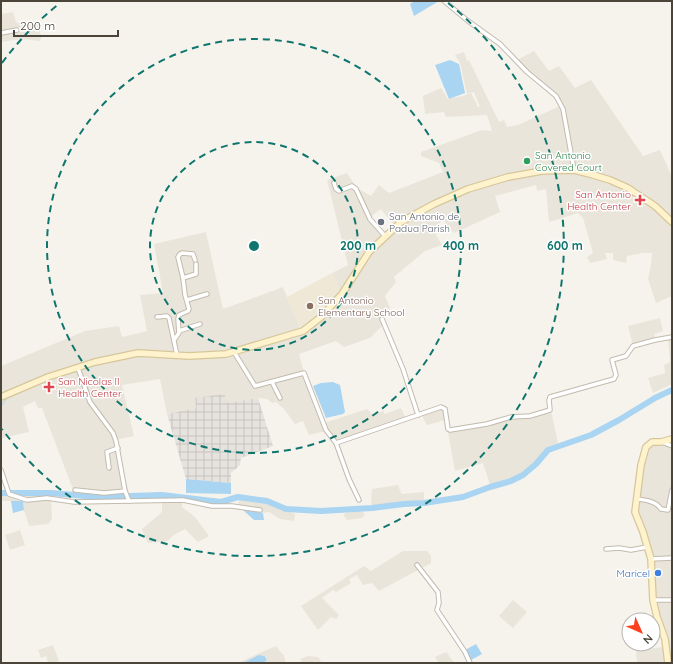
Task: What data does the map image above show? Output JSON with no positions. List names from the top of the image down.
{
  "places": {
    "other": [
      "San Antonio Covered Court",
      "San Antonio de Padua Parish",
      "San Antonio Elementary School",
      "Maricel"
    ],
    "health": ["San Antonio Health Center", "San Nicolas II Health Center"]
  },
  "scale_bar": "200 m",
  "north": "bottom right",
  "rings": ["200 m", "400 m", "600 m"]
}
